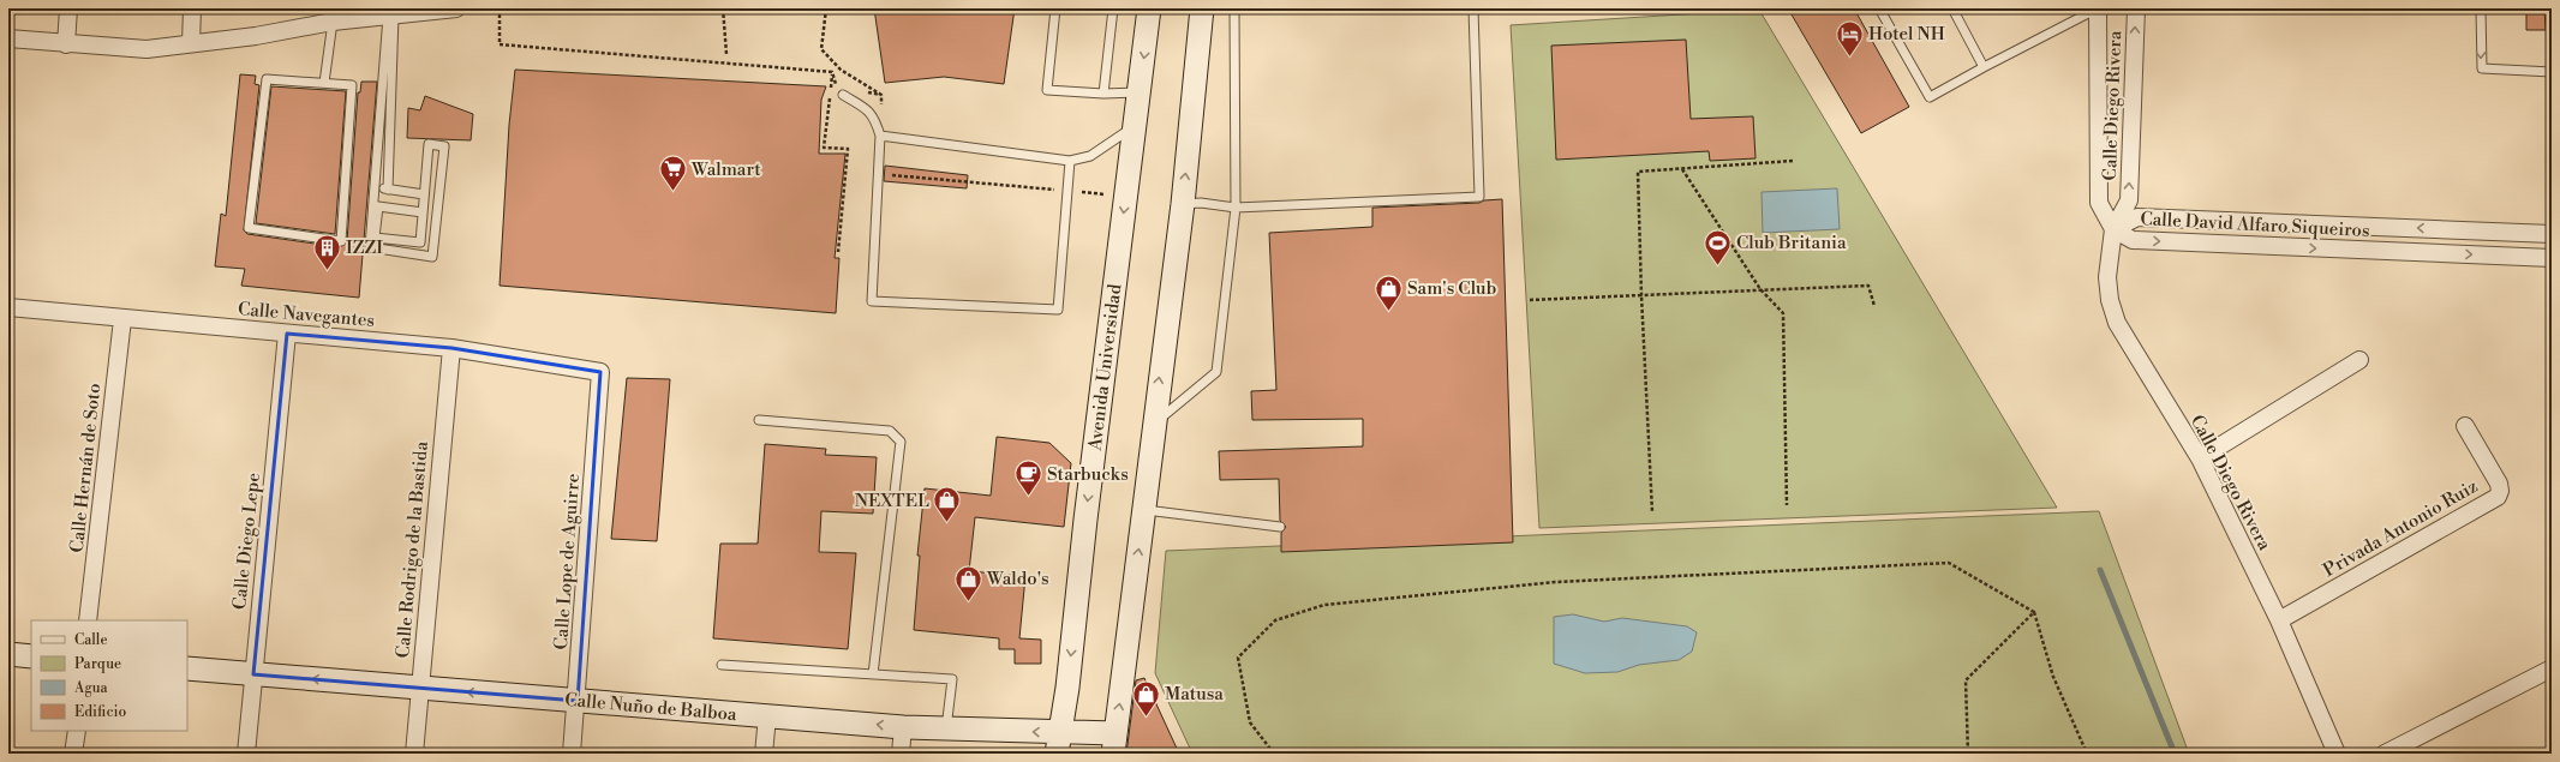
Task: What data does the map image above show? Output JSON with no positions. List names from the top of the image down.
{
  "streets": {
    "main road": ["Avenida Universidad", "Calle Nuño de Balboa"],
    "street": [
      "Calle Diego Rivera",
      "Calle David Alfaro Siqueiros",
      "Calle Navegantes",
      "Calle Hernán de Soto",
      "Privada Antonio Ruiz",
      "Calle Diego Lepe",
      "Calle Rodrigo de la Bastida",
      "Calle Lope de Aguirre"
    ]
  },
  "crossings": [
    ["Calle Diego Rivera", "Calle David Alfaro Siqueiros"],
    ["Calle Diego Rivera", "Privada Antonio Ruiz"],
    ["Calle Navegantes", "Calle Hernán de Soto"],
    ["Calle Navegantes", "Calle Diego Lepe"],
    ["Calle Navegantes", "Calle Rodrigo de la Bastida"],
    ["Calle Navegantes", "Calle Lope de Aguirre"],
    ["Avenida Universidad", "Calle Nuño de Balboa"],
    ["Calle Diego Lepe", "Calle Nuño de Balboa"],
    ["Calle Rodrigo de la Bastida", "Calle Nuño de Balboa"],
    ["Calle Lope de Aguirre", "Calle Nuño de Balboa"]
  ],
  "one_way": ["Calle Nuño de Balboa"],
  "places": {
    "hotel": ["Hotel NH"],
    "supermarket": ["Walmart"],
    "sports": ["Club Britania"],
    "building": ["IZZI"],
    "shop": [
      "Sam's Club",
      "NEXTEL",
      "Waldo's",
      "Matusa"
    ],
    "cafe": ["Starbucks"]
  },
  "legend": [
    "Calle",
    "Parque",
    "Agua",
    "Edificio"
  ]
}
